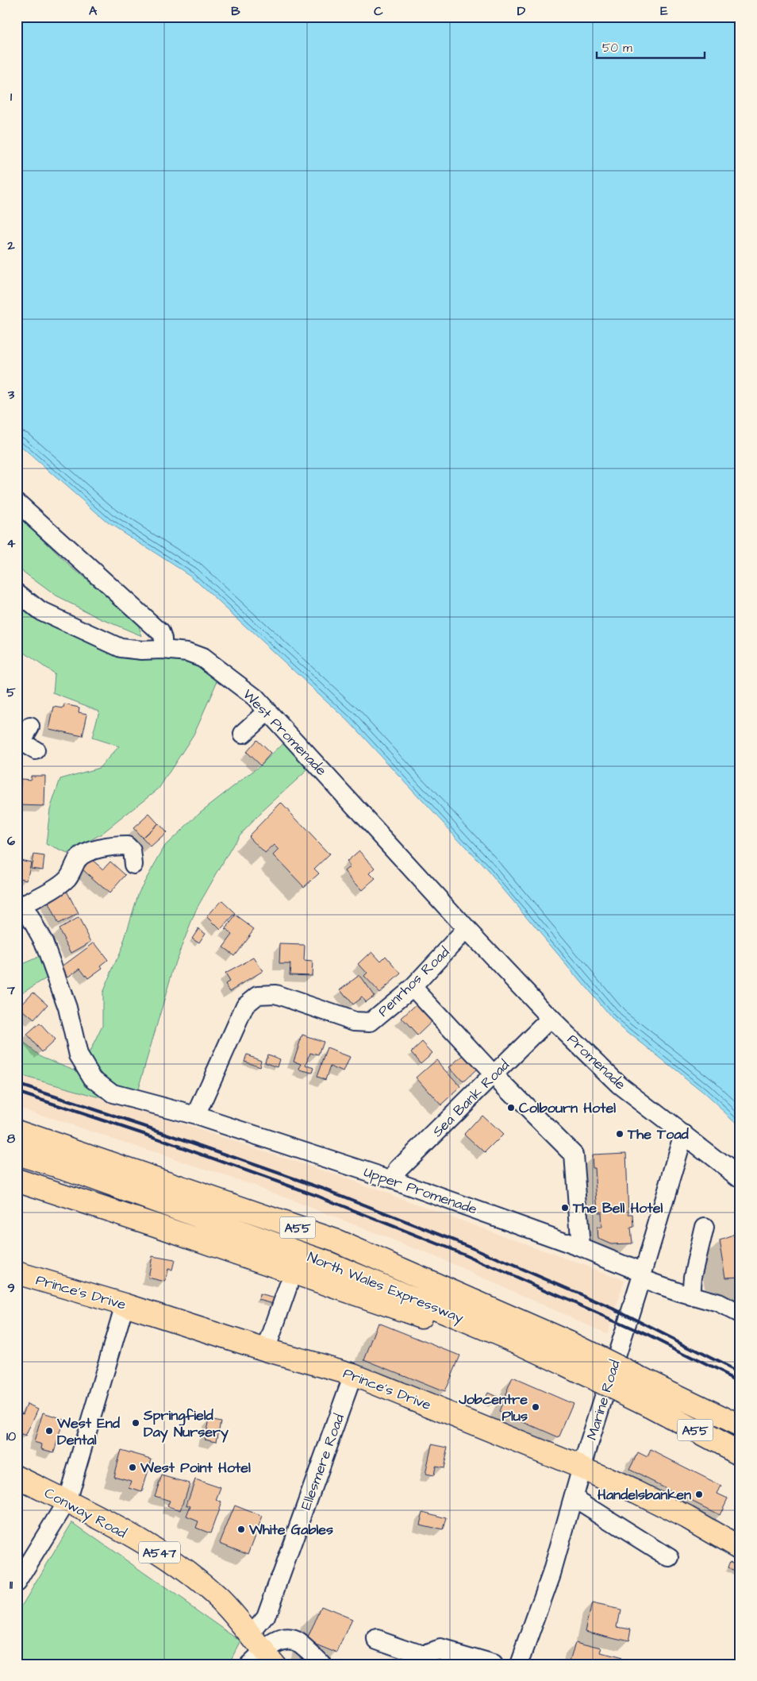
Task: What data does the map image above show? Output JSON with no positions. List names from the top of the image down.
{
  "streets": {
    "main road": [
      "A55",
      "North Wales Expressway",
      "Prince's Drive",
      "Conway Road",
      "A547"
    ],
    "street": [
      "West Promenade",
      "Penrhos Road",
      "Promenade",
      "Sea Bank Road",
      "Upper Promenade",
      "Marine Road",
      "Ellesmere Road"
    ]
  },
  "crossings": [
    ["West Promenade", "Penrhos Road"],
    ["West Promenade", "Promenade"],
    ["Penrhos Road", "Promenade"],
    ["Penrhos Road", "Upper Promenade"],
    ["Promenade", "Sea Bank Road"],
    ["Promenade", "Marine Road"],
    ["Sea Bank Road", "Upper Promenade"],
    ["Upper Promenade", "Marine Road"],
    ["Prince's Drive", "Marine Road"],
    ["Prince's Drive", "Ellesmere Road"],
    ["Ellesmere Road", "Conway Road"]
  ],
  "places": [
    "Colbourn Hotel",
    "The Toad",
    "The Bell Hotel",
    "Jobcentre Plus",
    "Springfield Day Nursery",
    "West End Dental",
    "West Point Hotel",
    "Handelsbanken",
    "White Gables"
  ],
  "scale_bar": "50 m",
  "grid": {
    "columns": [
      "A",
      "B",
      "C",
      "D",
      "E"
    ],
    "rows": [
      "1",
      "2",
      "3",
      "4",
      "5",
      "6",
      "7",
      "8",
      "9",
      "10",
      "11"
    ]
  }
}
